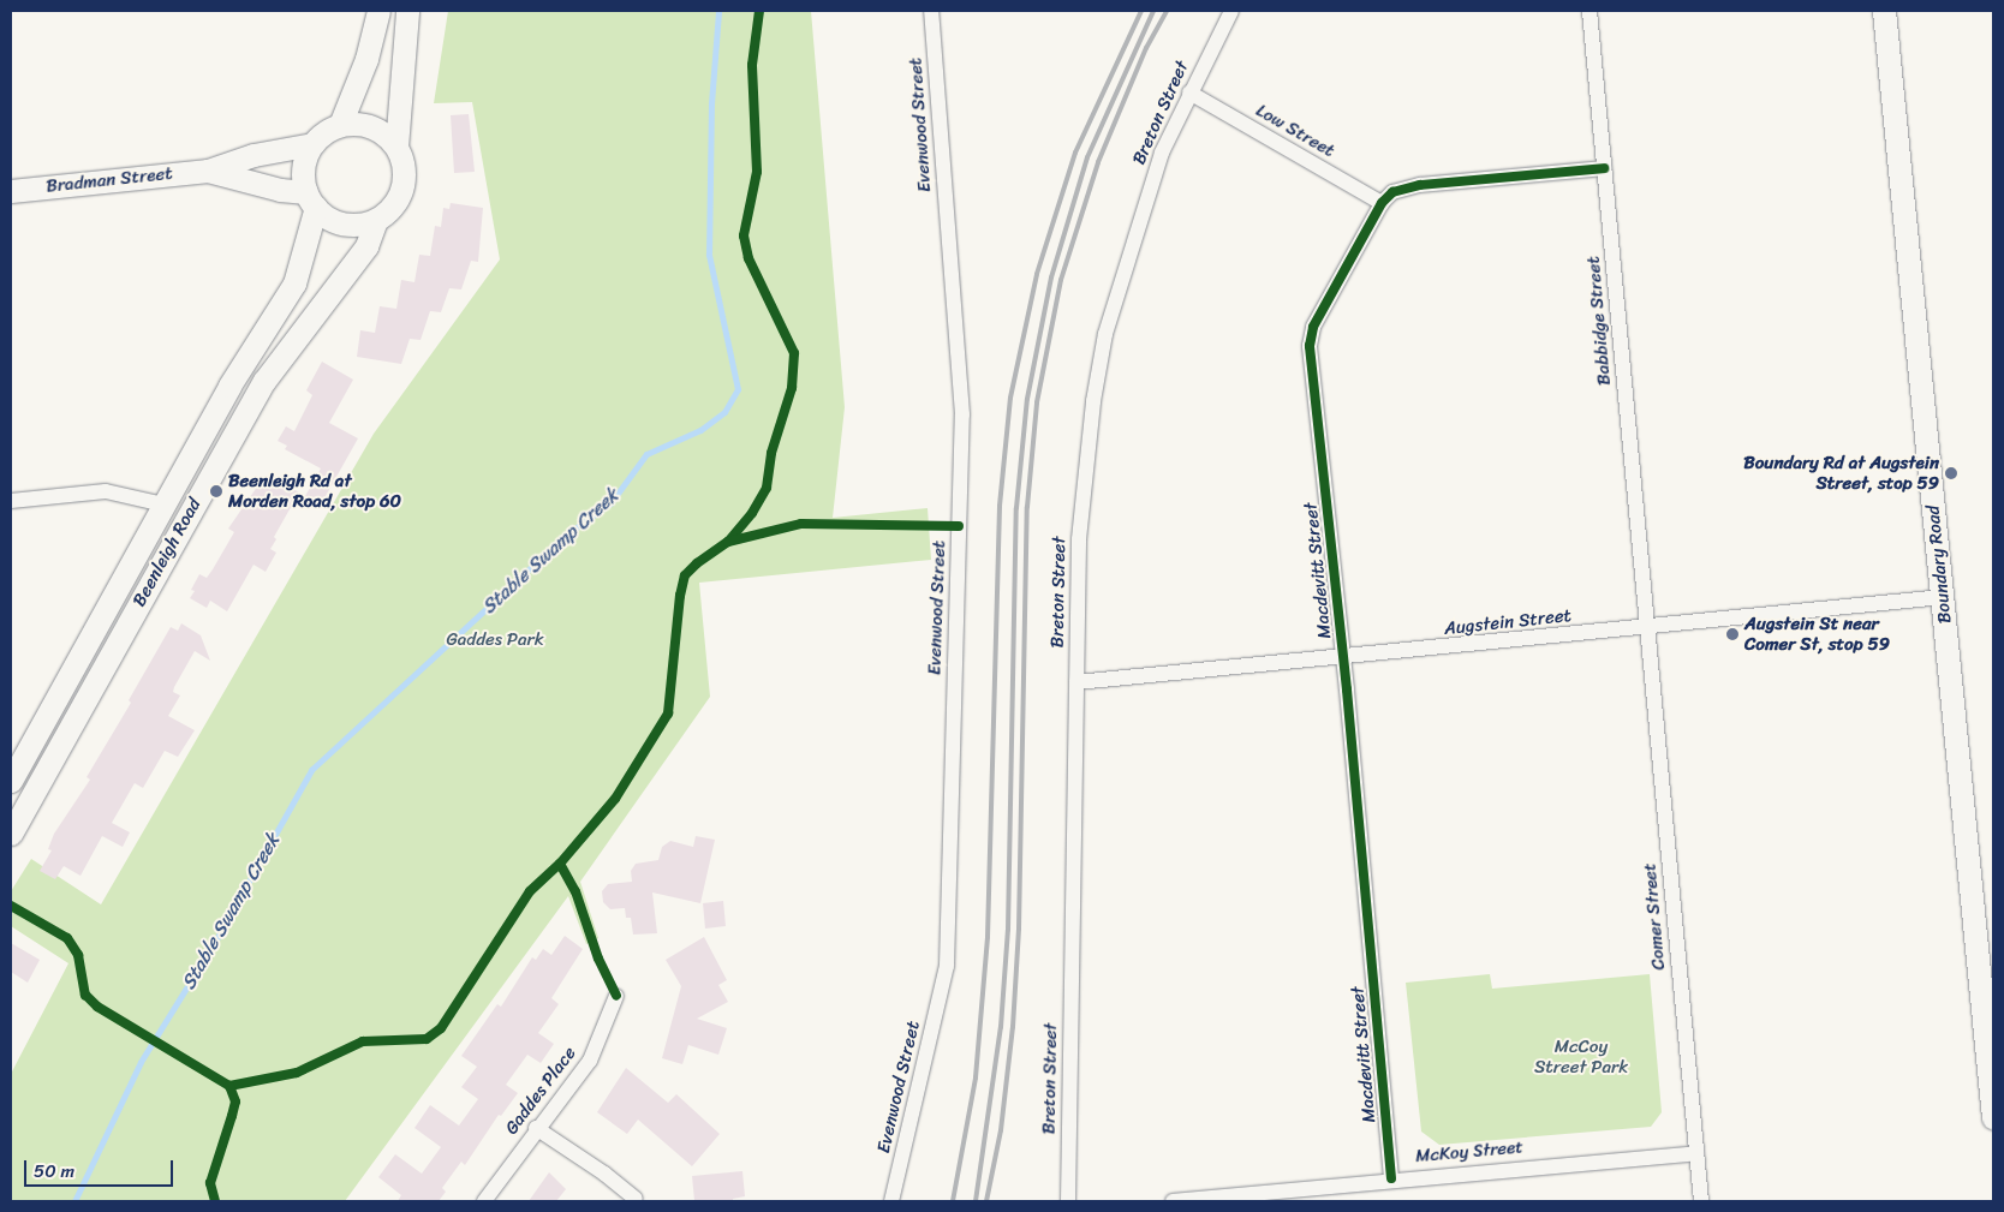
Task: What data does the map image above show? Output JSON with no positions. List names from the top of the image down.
{
  "streets": {
    "main road": ["Bradman Street", "Beenleigh Road", "Boundary Road"],
    "street": [
      "Breton Street",
      "Evenwood Street",
      "Low Street",
      "Babbidge Street",
      "Macdevitt Street",
      "Augstein Street",
      "Comer Street",
      "Gaddes Place",
      "McKoy Street"
    ]
  },
  "crossings": [
    ["Breton Street", "Low Street"],
    ["Breton Street", "Augstein Street"],
    ["Low Street", "Macdevitt Street"],
    ["Bradman Street", "Beenleigh Road"],
    ["Babbidge Street", "Augstein Street"],
    ["Babbidge Street", "Comer Street"],
    ["Boundary Road", "Augstein Street"],
    ["Macdevitt Street", "Augstein Street"],
    ["Macdevitt Street", "McKoy Street"],
    ["Augstein Street", "Comer Street"],
    ["Comer Street", "McKoy Street"]
  ],
  "water": ["Stable Swamp Creek"],
  "parks": ["Gaddes Park", "McCoy Street Park"],
  "places": ["Boundary Rd at Augstein Street, stop 59", "Beenleigh Rd at Morden Road, stop 60", "Augstein St near Comer St, stop 59"],
  "scale_bar": "50 m"
}
